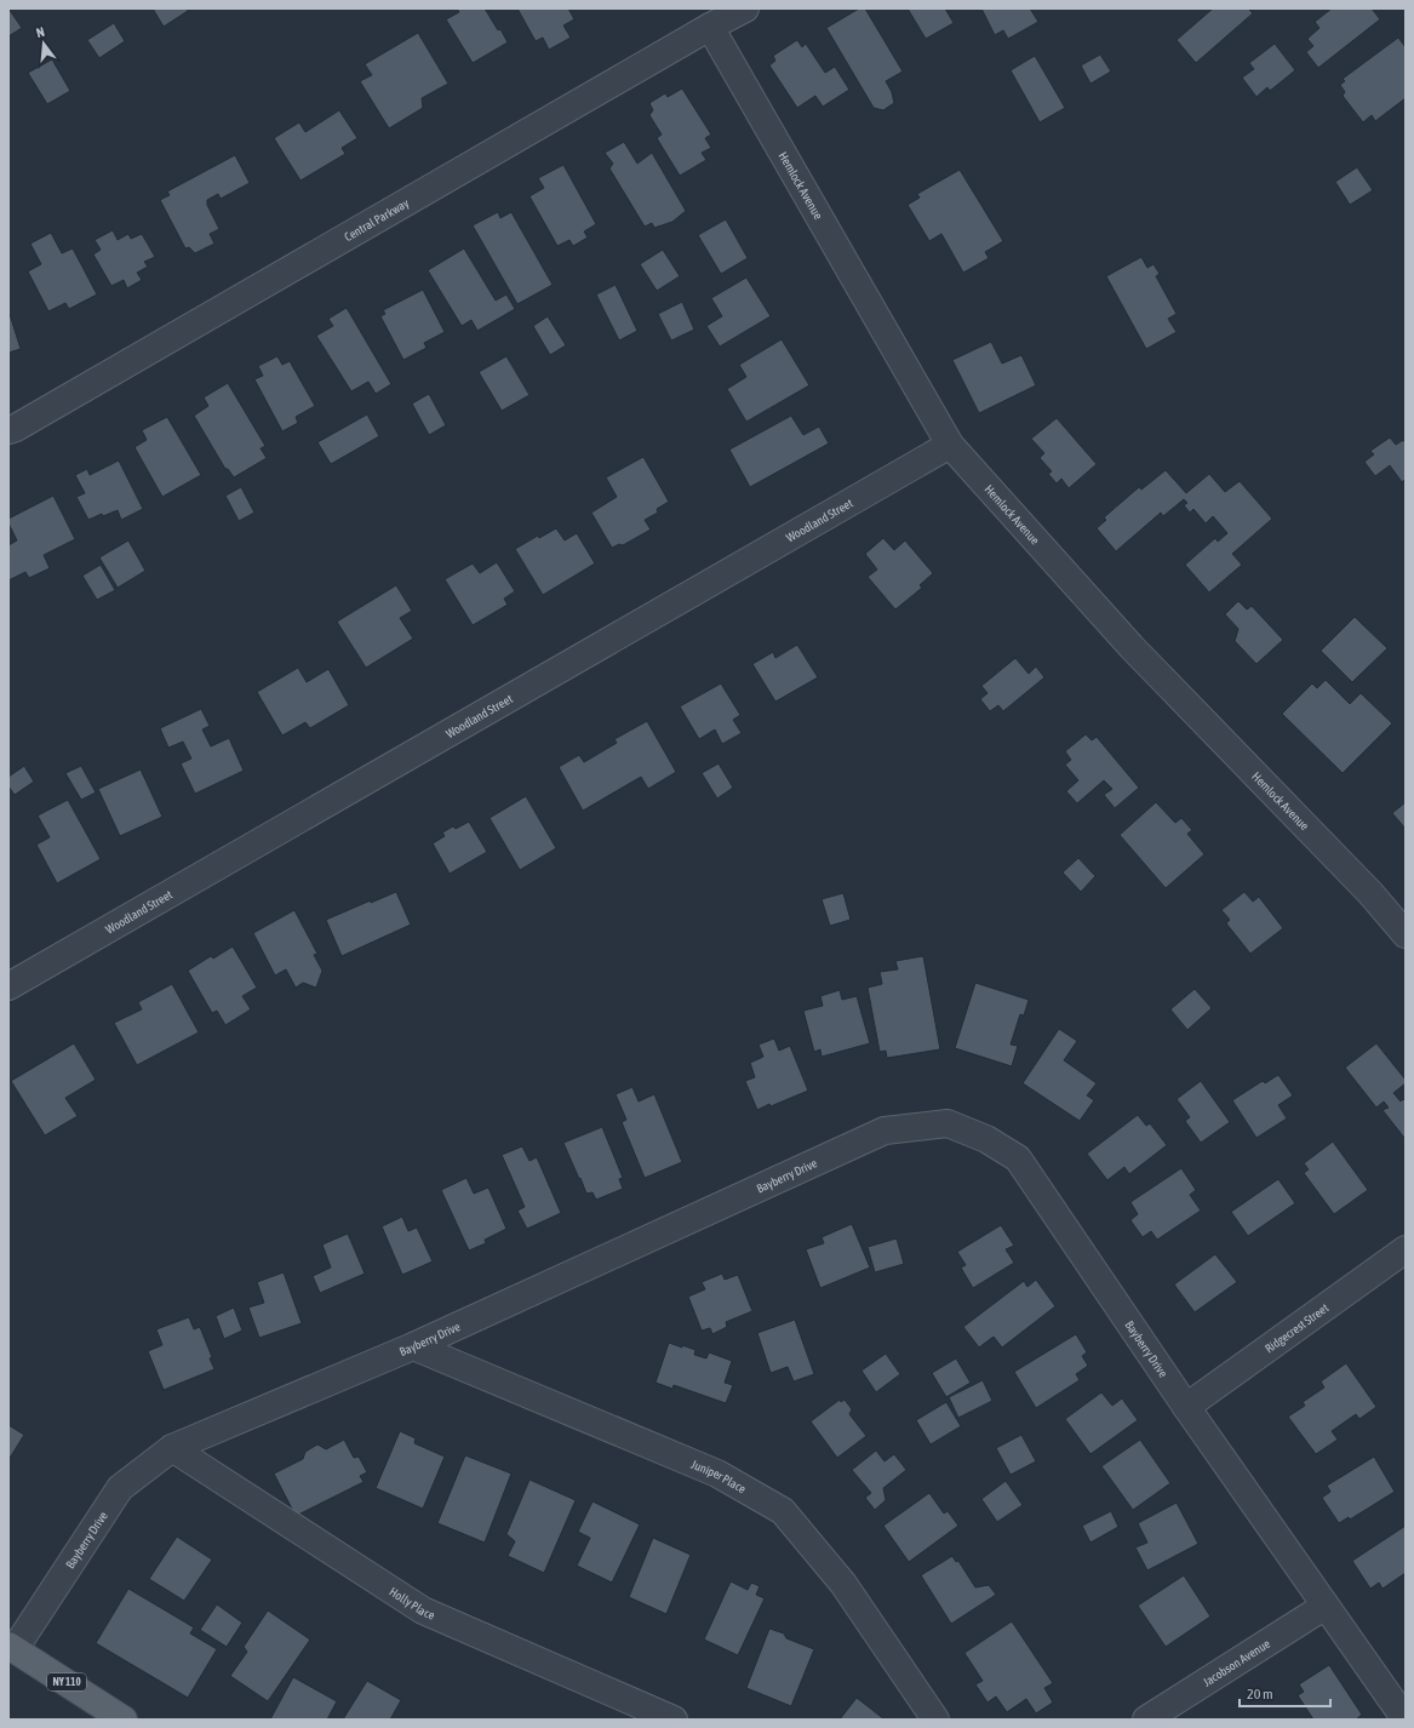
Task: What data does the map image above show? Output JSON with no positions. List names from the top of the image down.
{
  "streets": {
    "main road": ["NY 110"],
    "street": [
      "Hemlock Avenue",
      "Central Parkway",
      "Woodland Street",
      "Bayberry Drive",
      "Ridgecrest Street",
      "Juniper Place",
      "Holly Place",
      "Jacobson Avenue"
    ]
  },
  "crossings": [
    ["Hemlock Avenue", "Central Parkway"],
    ["Hemlock Avenue", "Woodland Street"],
    ["Bayberry Drive", "Ridgecrest Street"],
    ["Bayberry Drive", "Juniper Place"],
    ["Bayberry Drive", "Holly Place"],
    ["Bayberry Drive", "Jacobson Avenue"],
    ["Bayberry Drive", "NY 110"]
  ],
  "scale_bar": "20 m",
  "north": "top"
}
